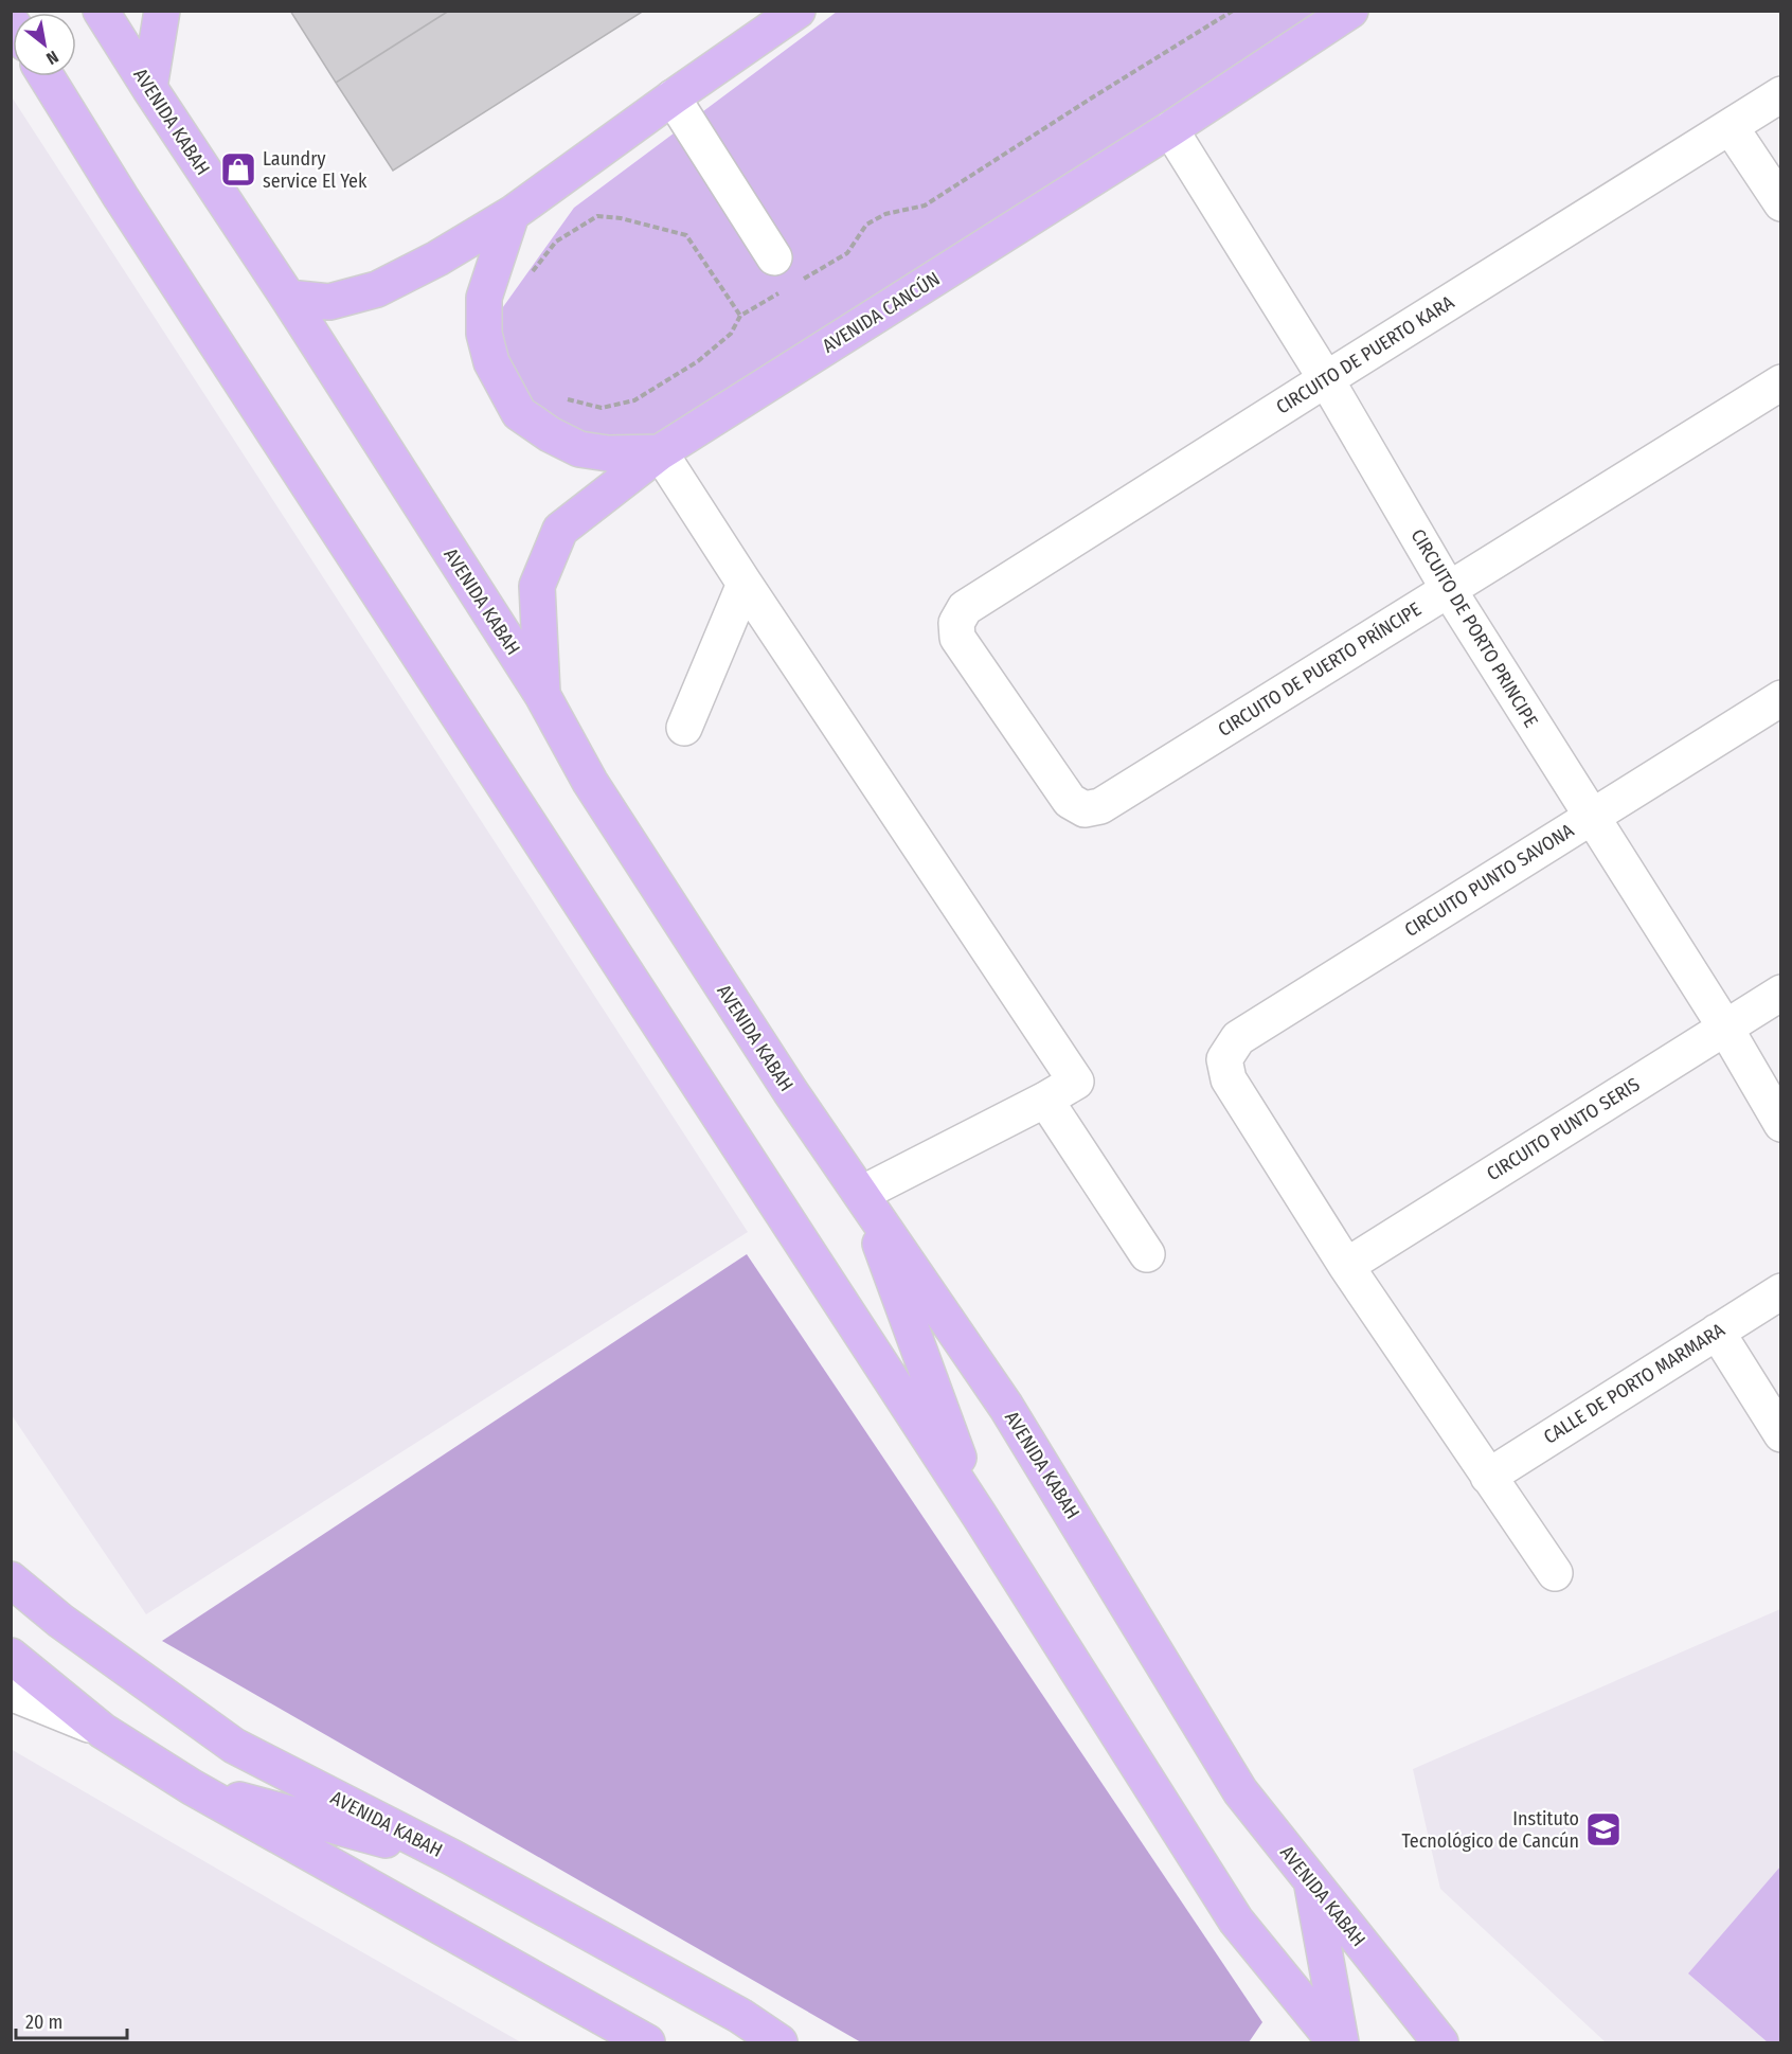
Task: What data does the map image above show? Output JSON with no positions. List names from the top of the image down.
{
  "streets": {
    "main road": ["AVENIDA KABAH", "AVENIDA CANCÚN"],
    "street": [
      "CIRCUITO DE PUERTO KARA",
      "CIRCUITO DE PORTO PRINCIPE",
      "CIRCUITO DE PUERTO PRÍNCIPE",
      "CIRCUITO PUNTO SAVONA",
      "CIRCUITO PUNTO SERIS",
      "CALLE DE PORTO MARMARA"
    ]
  },
  "crossings": [
    ["AVENIDA KABAH", "AVENIDA CANCÚN"],
    ["AVENIDA CANCÚN", "CIRCUITO DE PORTO PRINCIPE"],
    ["CIRCUITO DE PUERTO KARA", "CIRCUITO DE PORTO PRINCIPE"],
    ["CIRCUITO DE PUERTO KARA", "CIRCUITO DE PUERTO PRÍNCIPE"],
    ["CIRCUITO DE PORTO PRINCIPE", "CIRCUITO DE PUERTO PRÍNCIPE"],
    ["CIRCUITO DE PORTO PRINCIPE", "CIRCUITO PUNTO SAVONA"],
    ["CIRCUITO DE PORTO PRINCIPE", "CIRCUITO PUNTO SERIS"],
    ["CIRCUITO PUNTO SAVONA", "CIRCUITO PUNTO SERIS"]
  ],
  "places": {
    "shop": ["Laundry service El Yek"],
    "school or university": ["Instituto Tecnológico de Cancún"]
  },
  "scale_bar": "20 m",
  "north": "bottom right"
}
